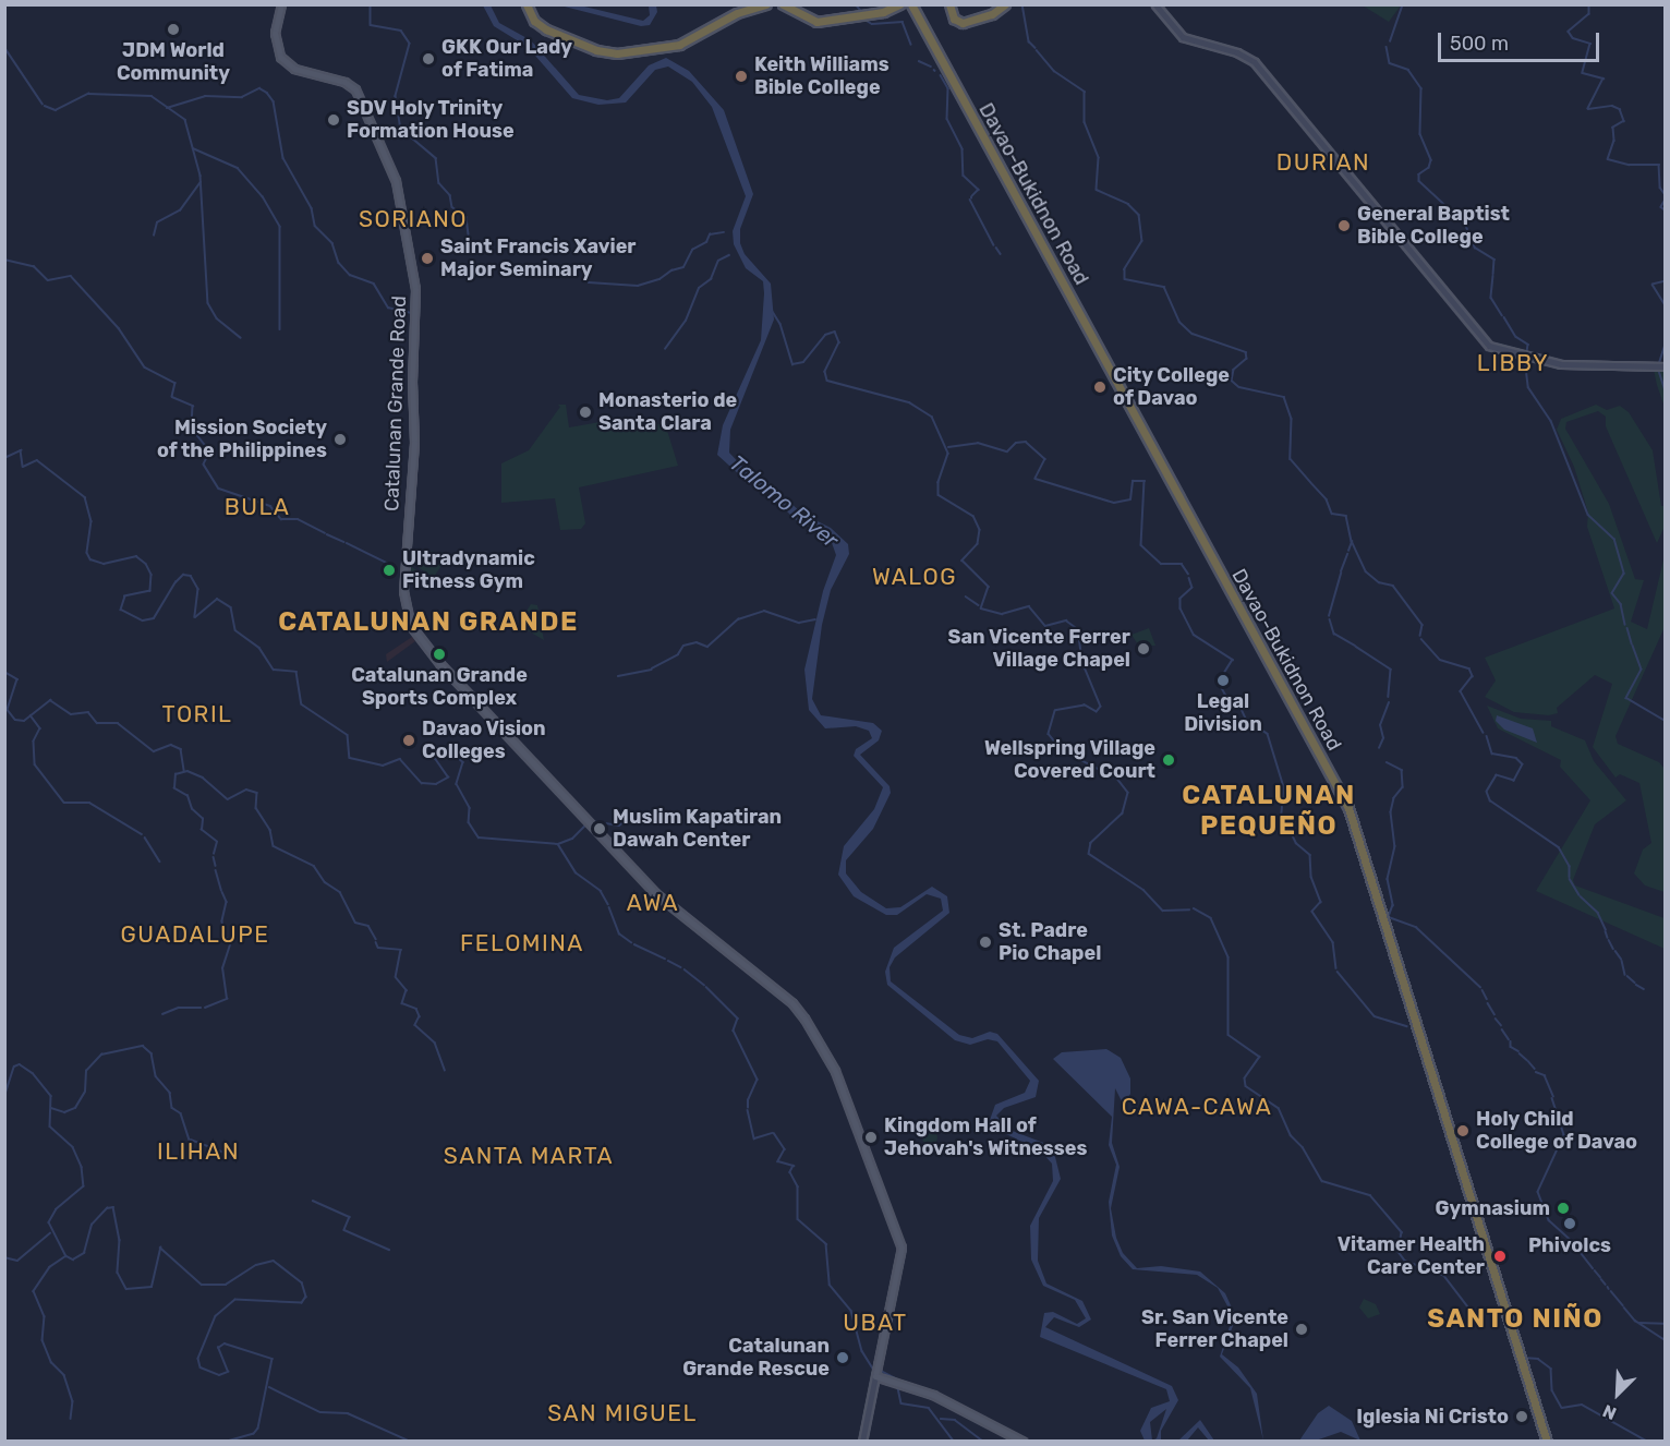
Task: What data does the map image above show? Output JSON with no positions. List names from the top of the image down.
{
  "streets": {
    "highway": ["Davao-Bukidnon Road"],
    "main road": ["Catalunan Grande Road"]
  },
  "districts": [
    "DURIAN",
    "SORIANO",
    "LIBBY",
    "BULA",
    "WALOG",
    "CATALUNAN GRANDE",
    "TORIL",
    "CATALUNAN PEQUEÑO",
    "AWA",
    "GUADALUPE",
    "FELOMINA",
    "CAWA-CAWA",
    "ILIHAN",
    "SANTA MARTA",
    "SANTO NIÑO",
    "UBAT",
    "SAN MIGUEL"
  ],
  "water": ["Talomo River"],
  "places": [
    "JDM World Community",
    "GKK Our Lady of Fatima",
    "Keith Williams Bible College",
    "SDV Holy Trinity Formation House",
    "General Baptist Bible College",
    "Saint Francis Xavier Major Seminary",
    "City College of Davao",
    "Monasterio de Santa Clara",
    "Mission Society of the Philippines",
    "Ultradynamic Fitness Gym",
    "San Vicente Ferrer Village Chapel",
    "Catalunan Grande Sports Complex",
    "Legal Division",
    "Davao Vision Colleges",
    "Wellspring Village Covered Court",
    "Muslim Kapatiran Dawah Center",
    "St. Padre Pio Chapel",
    "Holy Child College of Davao",
    "Kingdom Hall of Jehovah's Witnesses",
    "Gymnasium",
    "Phivolcs",
    "Vitamer Health Care Center",
    "Sr. San Vicente Ferrer Chapel",
    "Catalunan Grande Rescue",
    "Iglesia Ni Cristo"
  ],
  "scale_bar": "500 m",
  "north": "bottom left"
}
